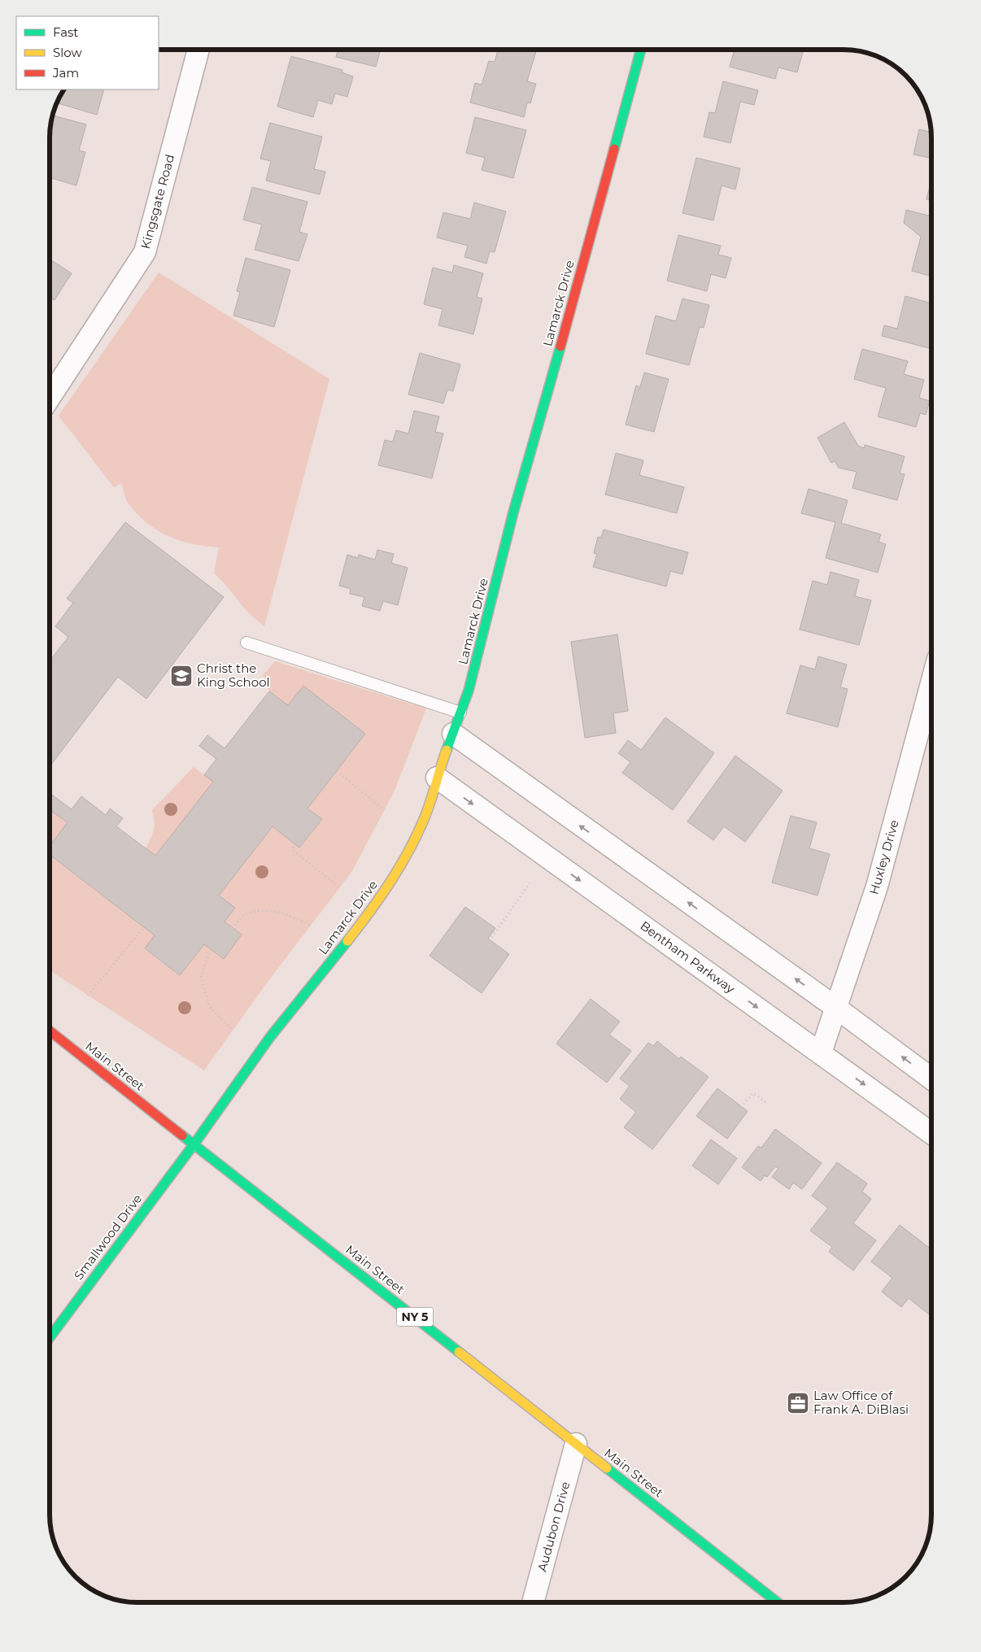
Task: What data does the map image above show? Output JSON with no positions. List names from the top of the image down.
{
  "streets": {
    "street": [
      "Kingsgate Road",
      "Lamarck Drive",
      "Huxley Drive",
      "Bentham Parkway",
      "Main Street",
      "Smallwood Drive",
      "NY 5",
      "Audubon Drive"
    ]
  },
  "crossings": [
    ["Lamarck Drive", "Bentham Parkway"],
    ["Lamarck Drive", "Main Street"],
    ["Lamarck Drive", "Smallwood Drive"],
    ["Huxley Drive", "Bentham Parkway"],
    ["Main Street", "Smallwood Drive"],
    ["Main Street", "Audubon Drive"]
  ],
  "places": {
    "school or university": ["Christ the King School"],
    "office": ["Law Office of Frank A. DiBlasi"]
  },
  "legend": ["Fast", "Slow", "Jam"]
}
